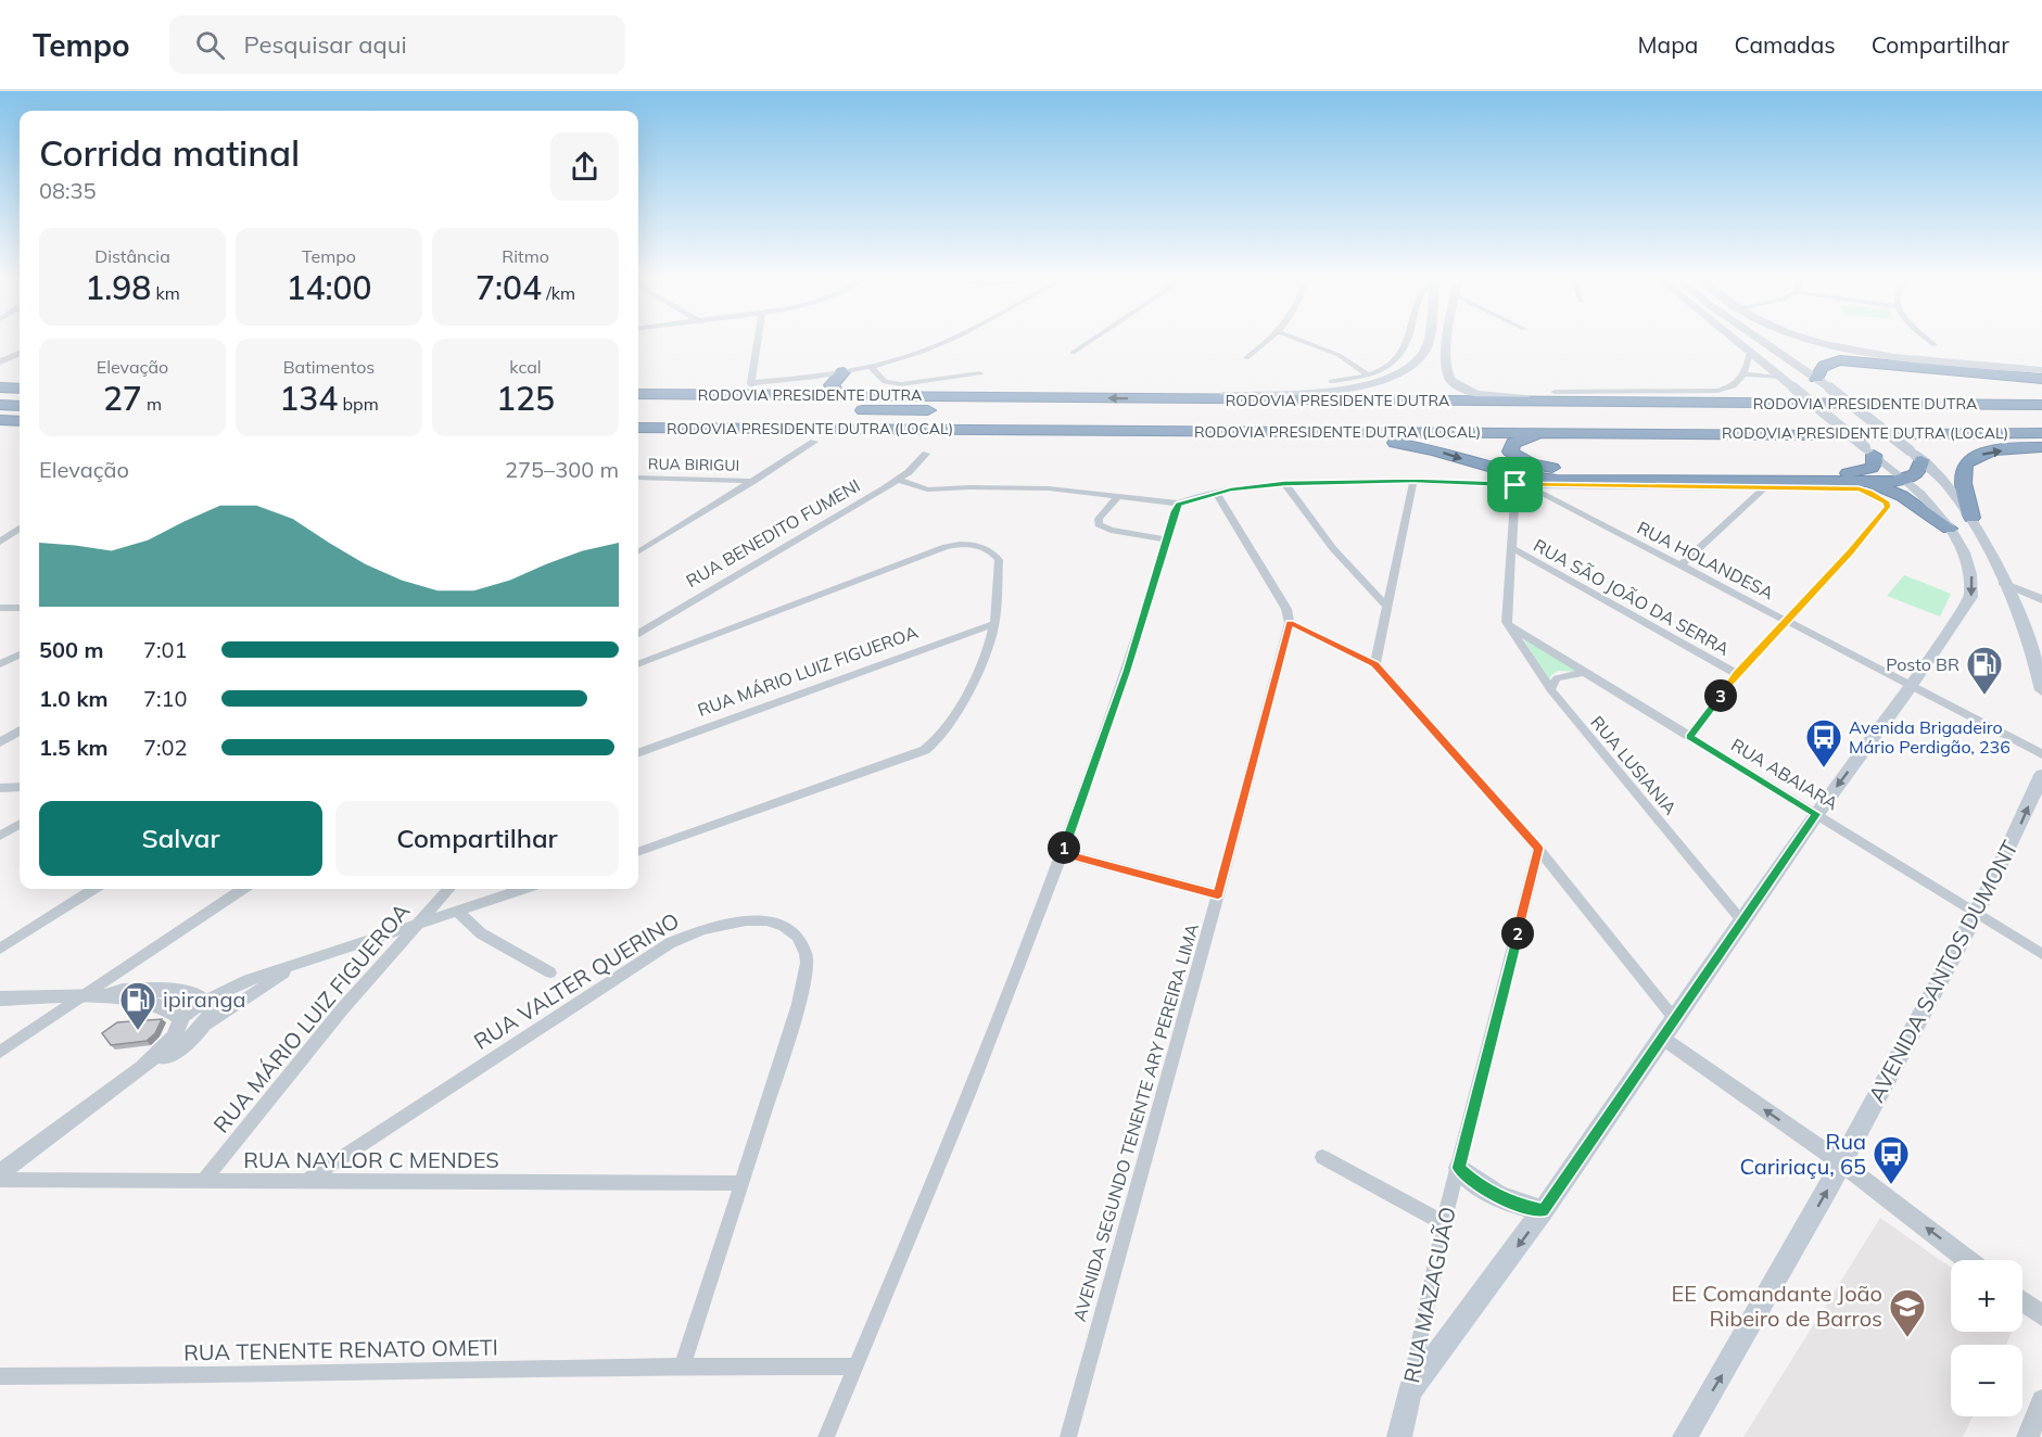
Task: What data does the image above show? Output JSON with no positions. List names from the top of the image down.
{
  "streets": {
    "highway": ["RODOVIA PRESIDENTE DUTRA", "RODOVIA PRESIDENTE DUTRA (LOCAL)"],
    "main road": ["AVENIDA SANTOS DUMONT", "RUA MAZAGUÃO"],
    "street": [
      "RUA BIRIGUI",
      "RUA BENEDITO FUMENI",
      "RUA HOLANDESA",
      "RUA SÃO JOÃO DA SERRA",
      "RUA MÁRIO LUIZ FIGUEROA",
      "RUA LUSIANIA",
      "RUA ABAIARA",
      "RUA VALTER QUERINO",
      "AVENIDA SEGUNDO TENENTE ARY PEREIRA LIMA",
      "RUA NAYLOR C MENDES",
      "RUA TENENTE RENATO OMETI"
    ]
  },
  "crossings": [
    ["RUA MÁRIO LUIZ FIGUEROA", "RUA NAYLOR C MENDES"],
    ["RUA LUSIANIA", "RUA ABAIARA"],
    ["RUA ABAIARA", "AVENIDA SANTOS DUMONT"],
    ["RUA VALTER QUERINO", "RUA NAYLOR C MENDES"],
    ["RUA VALTER QUERINO", "RUA TENENTE RENATO OMETI"]
  ],
  "one_way": ["AVENIDA SANTOS DUMONT"],
  "places": {
    "fuel station": ["Posto BR", "ipiranga"],
    "bus stop": ["Avenida Brigadeiro Mário Perdigão, 236", "Rua Caririaçu, 65"],
    "school or university": ["EE Comandante João Ribeiro de Barros"]
  },
  "page": {
    "header": "Tempo",
    "search": "Pesquisar aqui",
    "nav": ["Mapa", "Camadas", "Compartilhar"],
    "heading": ["Corrida matinal", "08:35"],
    "stats": [
      ["Distância", "1.98 km"],
      ["Tempo", "14:00"],
      ["Ritmo", "7:04 /km"],
      ["Elevação", "27 m"],
      ["Batimentos", "134 bpm"],
      ["kcal", "125"]
    ],
    "chart": ["Elevação", "275–300 m"],
    "list": [
      {
        "name": "500 m",
        "note": "7:01"
      },
      {
        "name": "1.0 km",
        "note": "7:10"
      },
      {
        "name": "1.5 km",
        "note": "7:02"
      }
    ],
    "pins": ["3", "1", "2"],
    "buttons": ["Salvar", "Compartilhar"],
    "map_buttons": ["+", "−"]
  }
}
